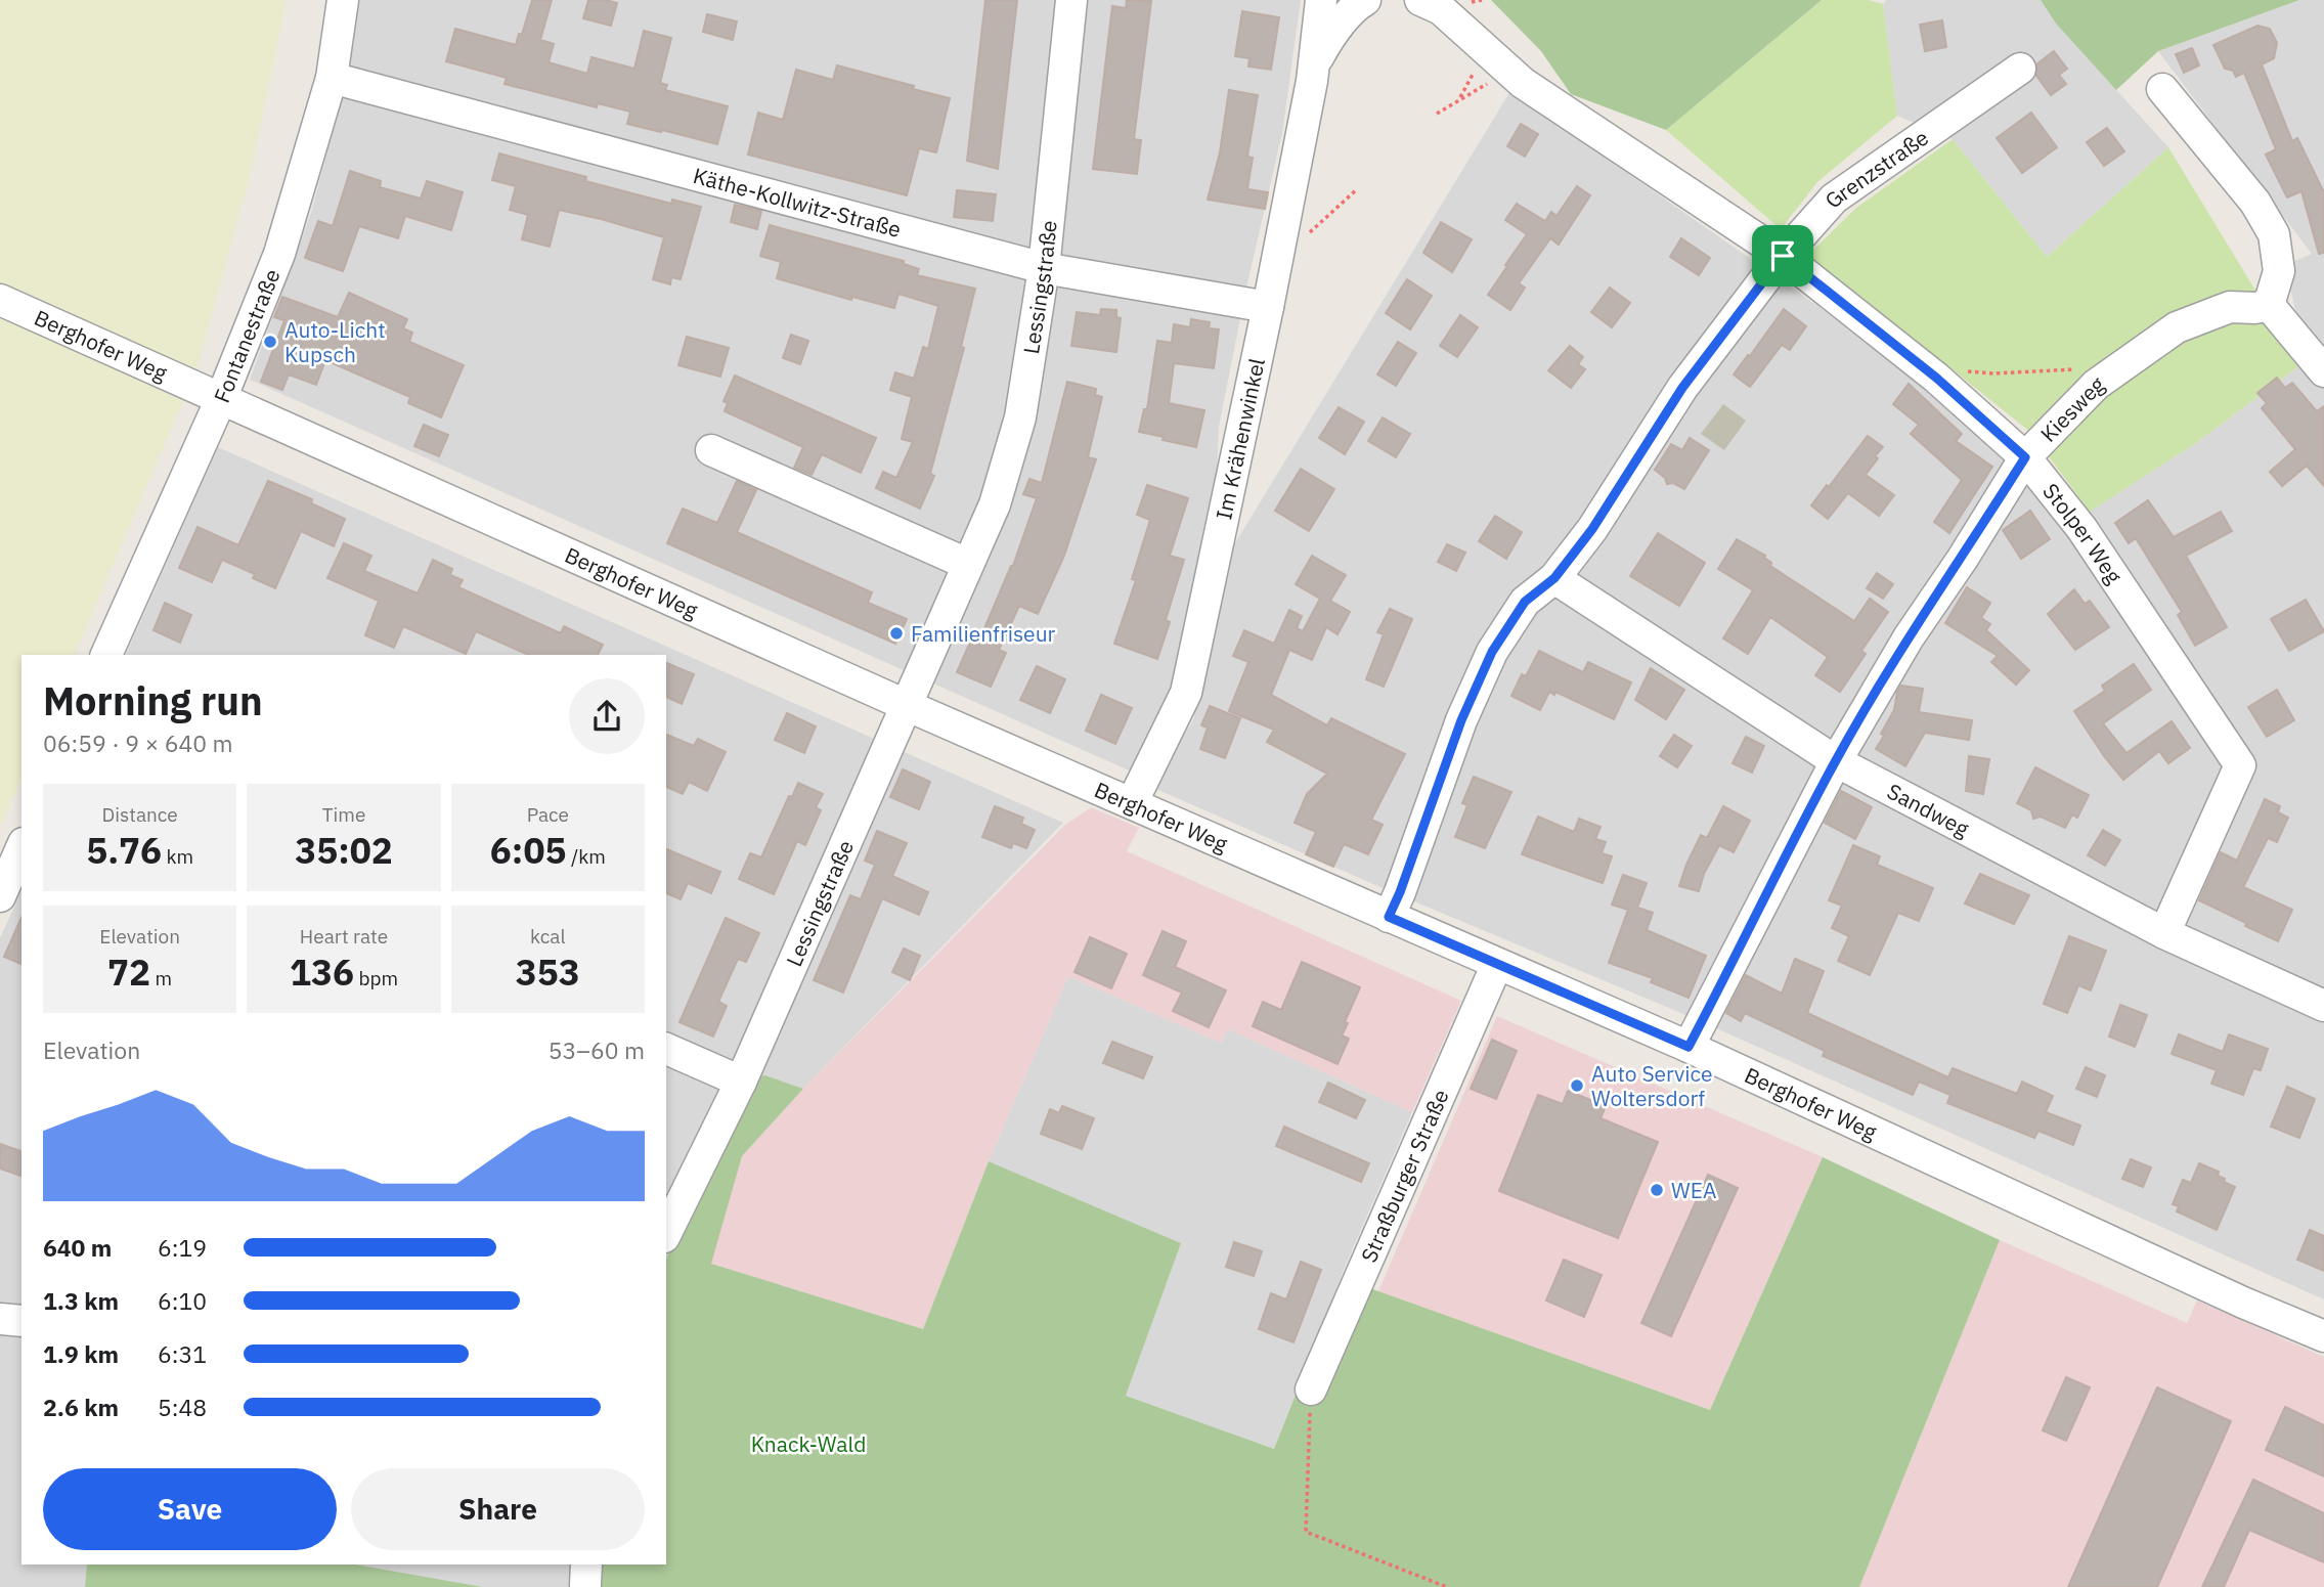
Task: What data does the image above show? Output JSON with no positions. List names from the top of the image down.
{
  "streets": {
    "street": [
      "Grenzstraße",
      "Käthe-Kollwitz-Straße",
      "Lessingstraße",
      "Fontanestraße",
      "Berghofer Weg",
      "Kiesweg",
      "Im Krähenwinkel",
      "Stolper Weg",
      "Sandweg",
      "Straßburger Straße"
    ]
  },
  "crossings": [
    ["Grenzstraße", "Berghofer Weg"],
    ["Grenzstraße", "Stolper Weg"],
    ["Grenzstraße", "Sandweg"],
    ["Käthe-Kollwitz-Straße", "Lessingstraße"],
    ["Käthe-Kollwitz-Straße", "Fontanestraße"],
    ["Käthe-Kollwitz-Straße", "Im Krähenwinkel"],
    ["Lessingstraße", "Berghofer Weg"],
    ["Fontanestraße", "Berghofer Weg"],
    ["Berghofer Weg", "Kiesweg"],
    ["Berghofer Weg", "Im Krähenwinkel"],
    ["Berghofer Weg", "Straßburger Straße"],
    ["Kiesweg", "Stolper Weg"],
    ["Kiesweg", "Sandweg"],
    ["Stolper Weg", "Sandweg"]
  ],
  "parks": ["Knack-Wald"],
  "places": [
    "Auto-Licht Kupsch",
    "Familienfriseur",
    "Auto Service Woltersdorf",
    "WEA"
  ],
  "page": {
    "heading": ["Morning run", "06:59 · 9 × 640 m"],
    "stats": [
      ["Distance", "5.76 km"],
      ["Time", "35:02"],
      ["Pace", "6:05 /km"],
      ["Elevation", "72 m"],
      ["Heart rate", "136 bpm"],
      ["kcal", "353"]
    ],
    "chart": ["Elevation", "53–60 m"],
    "list": [
      {
        "name": "640 m",
        "note": "6:19"
      },
      {
        "name": "1.3 km",
        "note": "6:10"
      },
      {
        "name": "1.9 km",
        "note": "6:31"
      },
      {
        "name": "2.6 km",
        "note": "5:48"
      }
    ],
    "buttons": ["Save", "Share"]
  }
}
